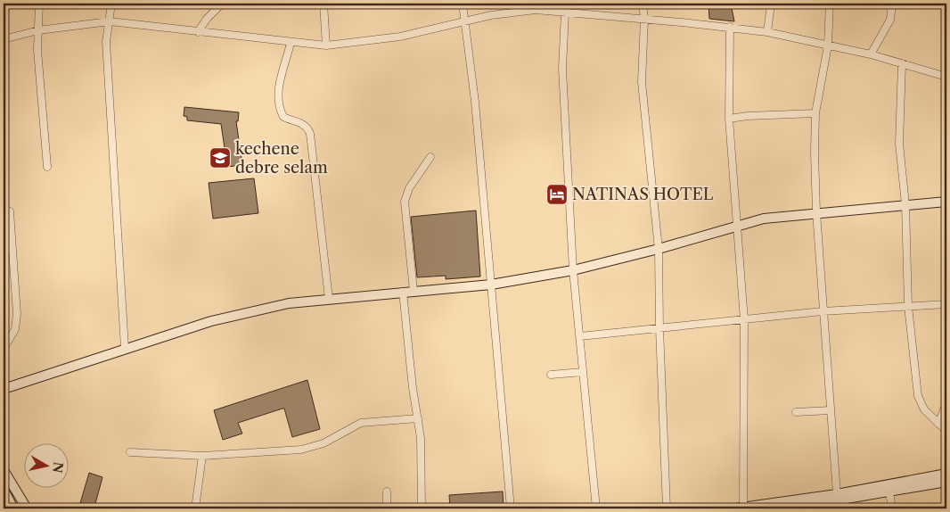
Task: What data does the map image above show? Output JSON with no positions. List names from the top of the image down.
{
  "places": {
    "school or university": ["kechene debre selam"],
    "hotel": ["NATINAS HOTEL"]
  },
  "north": "right"
}
